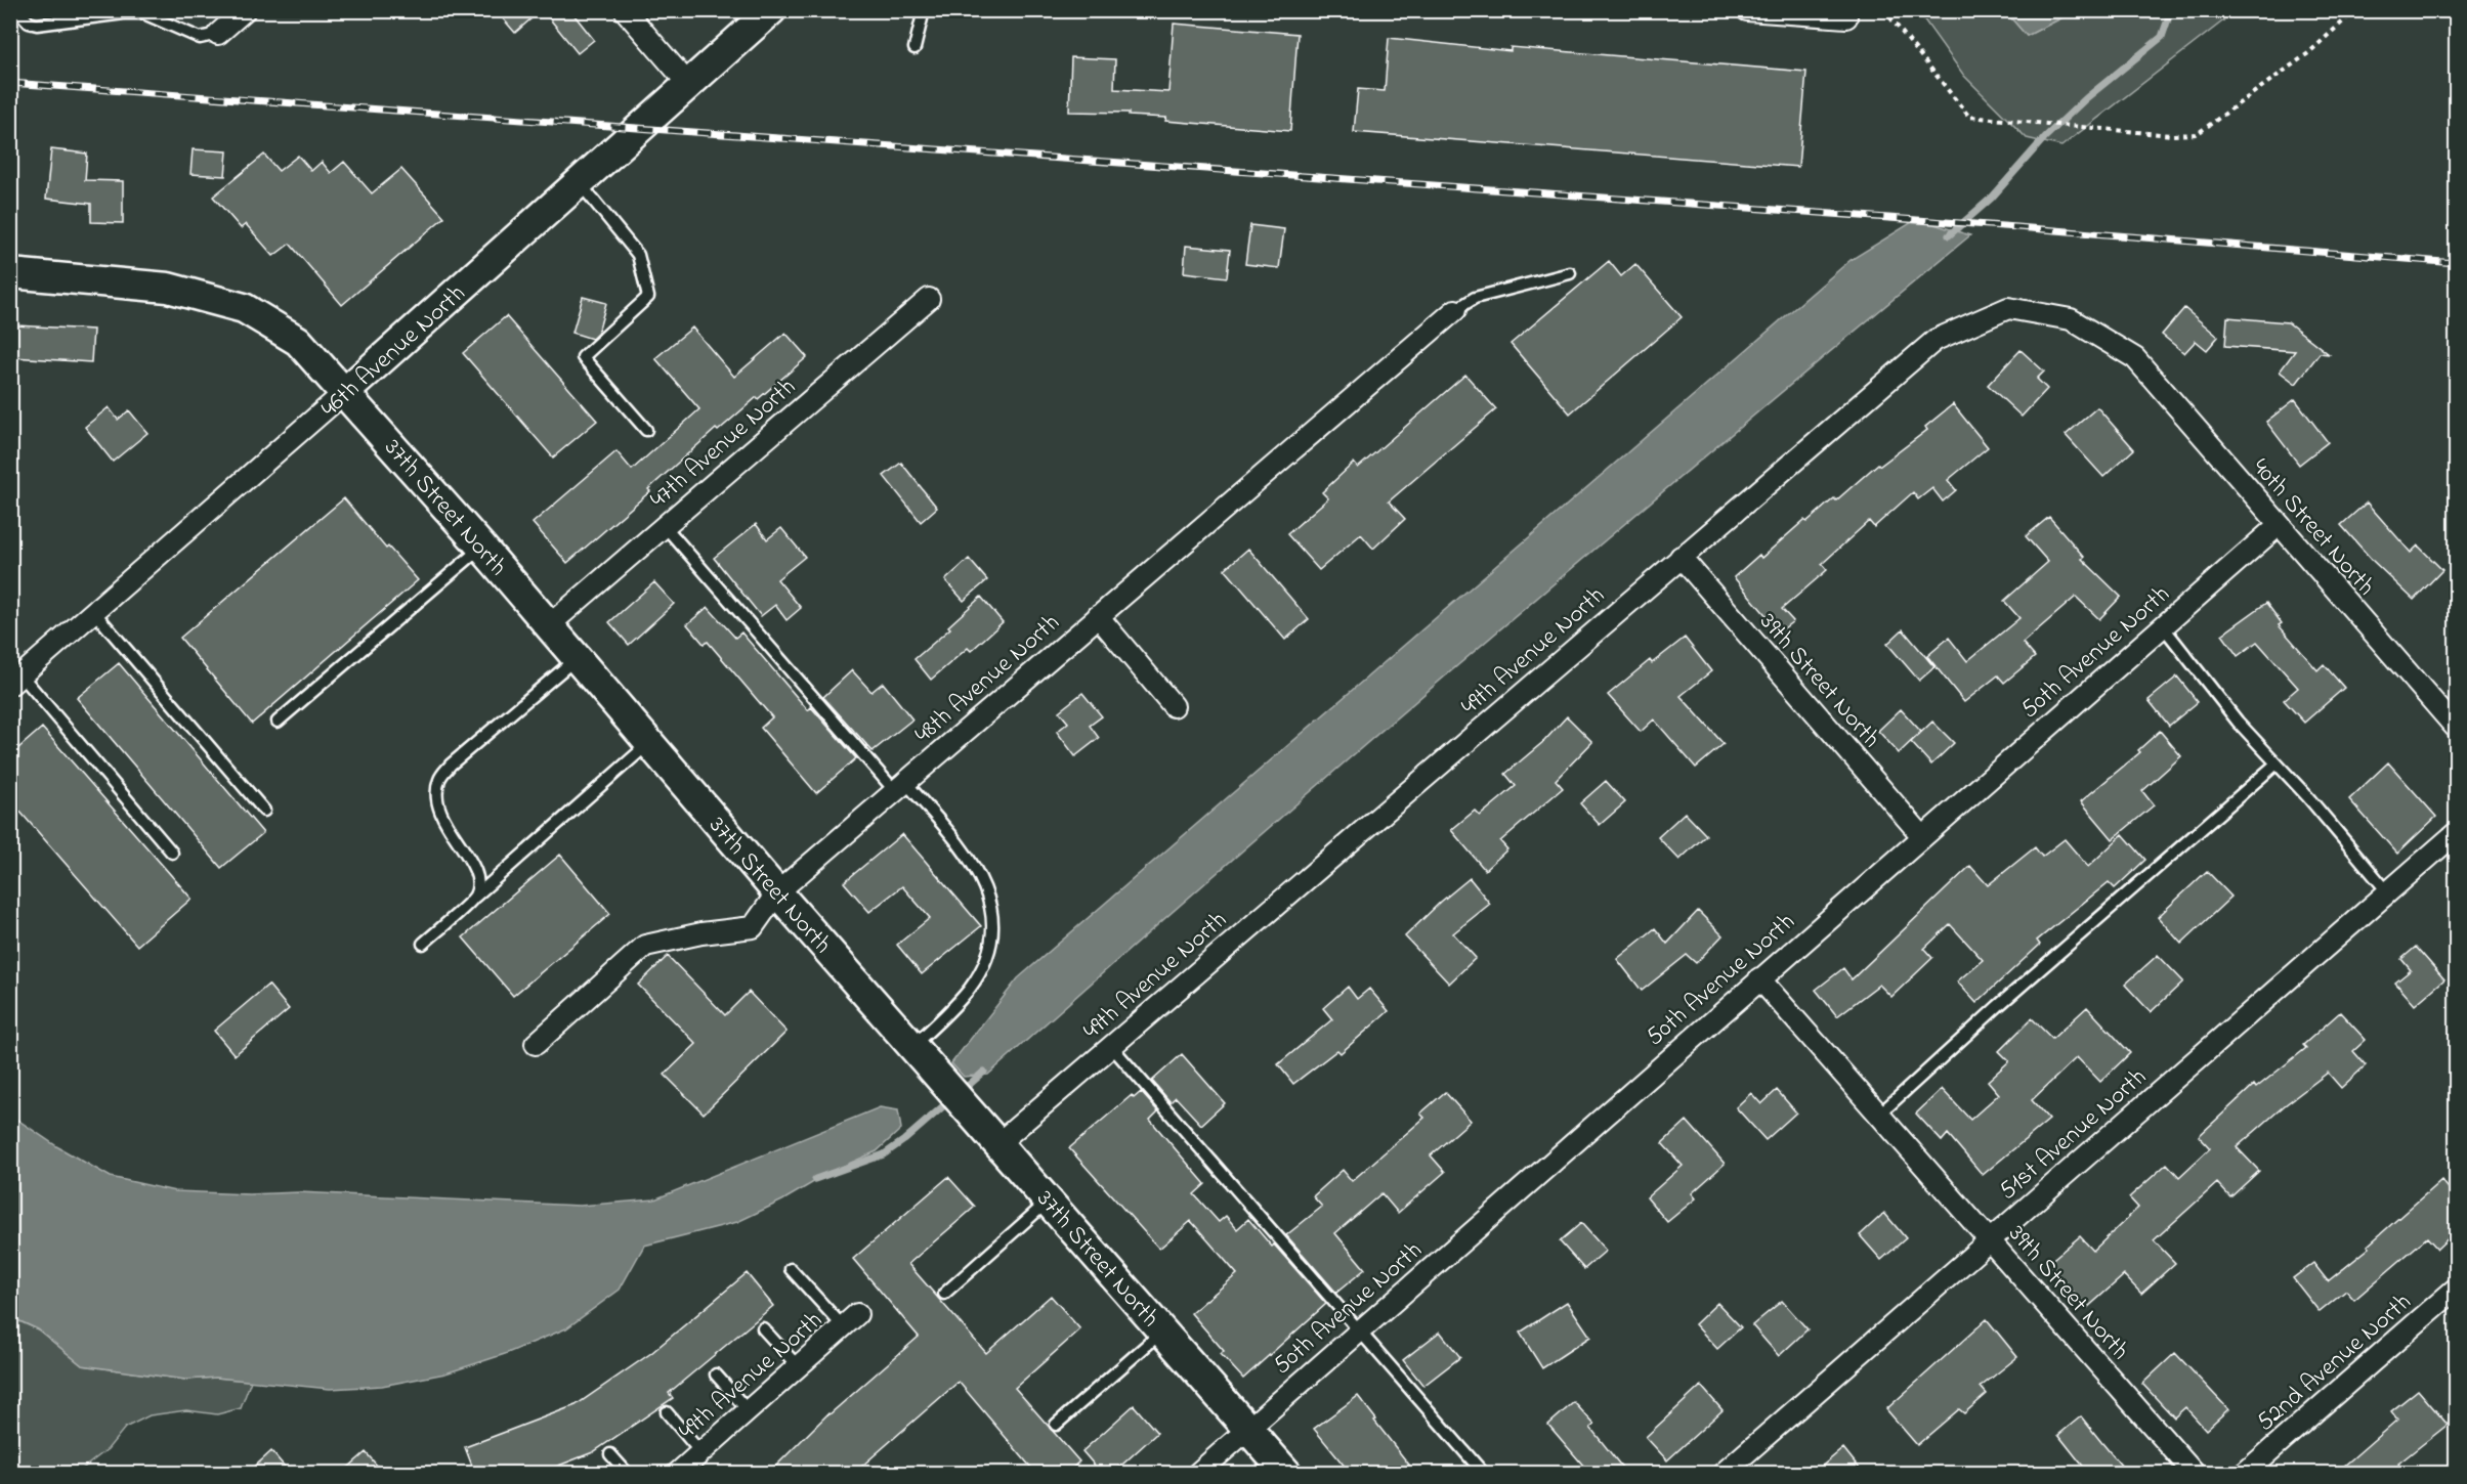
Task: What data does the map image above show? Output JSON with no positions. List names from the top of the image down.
{
  "streets": {
    "street": [
      "46th Avenue North",
      "47th Avenue North",
      "37th Street North",
      "40th Street North",
      "49th Avenue North",
      "50th Avenue North",
      "48th Avenue North",
      "39th Street North",
      "51st Avenue North",
      "52nd Avenue North"
    ]
  },
  "crossings": [
    ["46th Avenue North", "37th Street North"],
    ["47th Avenue North", "37th Street North"],
    ["37th Street North", "49th Avenue North"],
    ["37th Street North", "50th Avenue North"],
    ["37th Street North", "48th Avenue North"],
    ["40th Street North", "49th Avenue North"],
    ["40th Street North", "50th Avenue North"],
    ["49th Avenue North", "39th Street North"],
    ["50th Avenue North", "39th Street North"],
    ["39th Street North", "51st Avenue North"]
  ]
}
